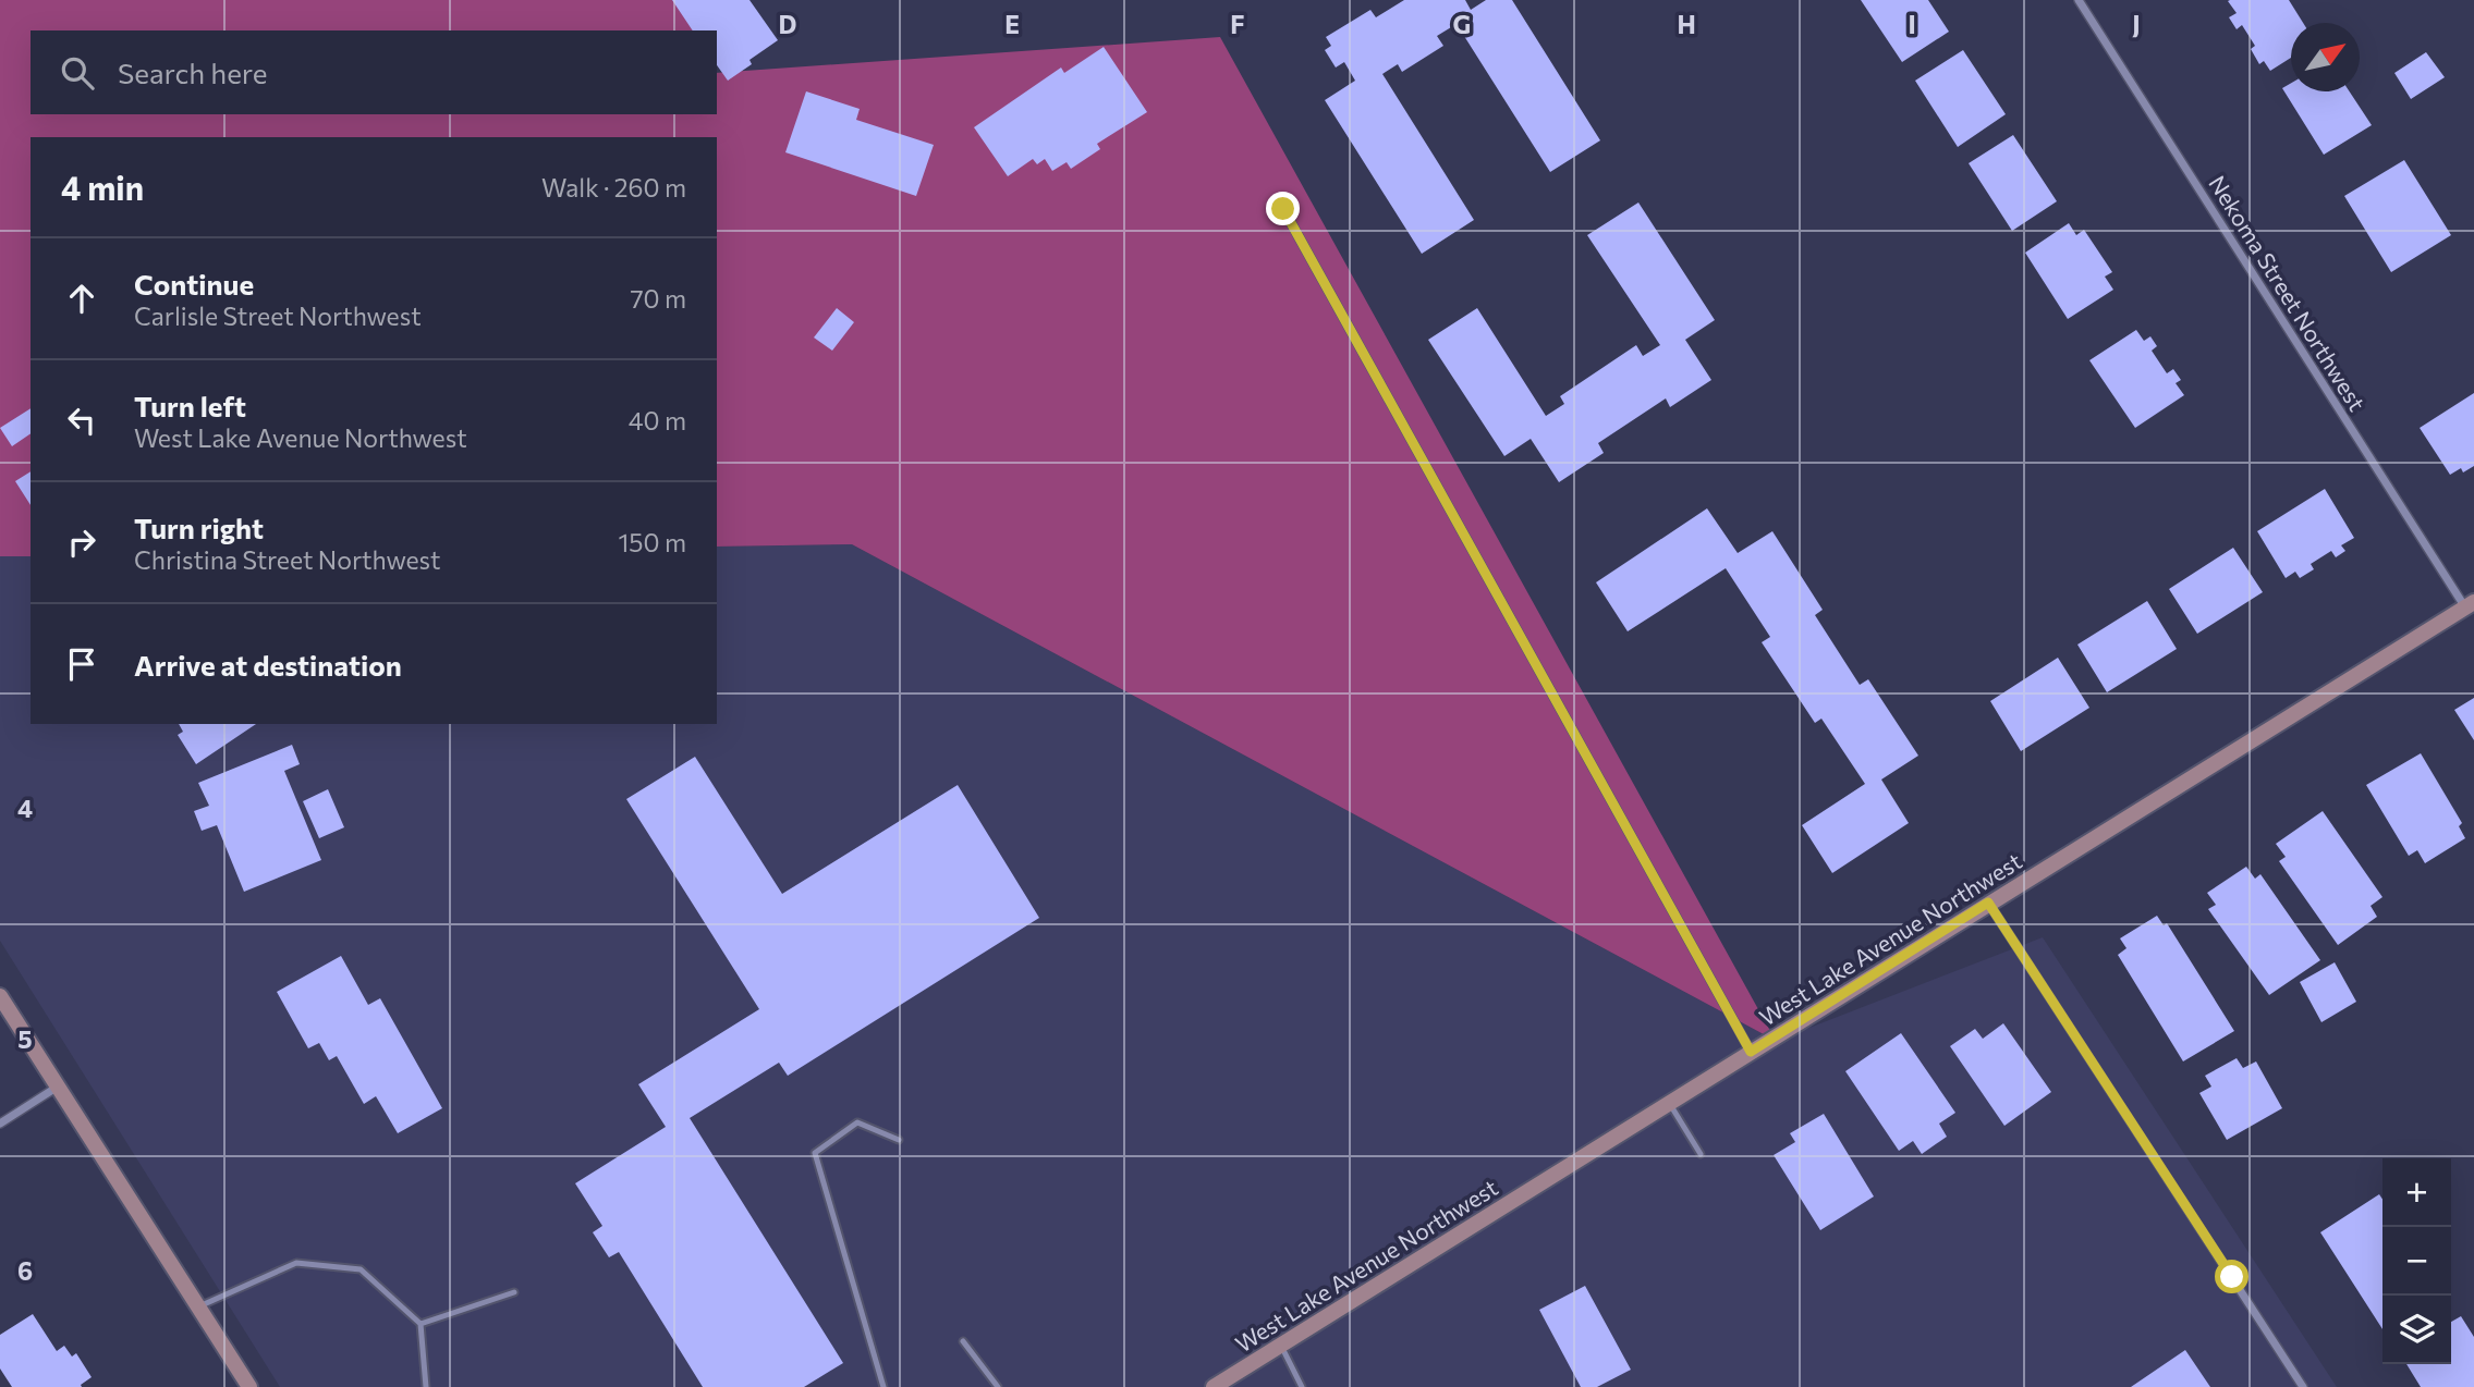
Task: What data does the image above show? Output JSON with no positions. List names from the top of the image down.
{
  "streets": {
    "street": ["Nekoma Street Northwest", "West Lake Avenue Northwest"]
  },
  "crossings": [
    ["Nekoma Street Northwest", "West Lake Avenue Northwest"]
  ],
  "north": "top right",
  "page": {
    "search": "Search here",
    "heading": ["4 min", "Walk · 260 m"],
    "list": [
      ["Continue", "Carlisle Street Northwest", "70 m"],
      ["Turn left", "West Lake Avenue Northwest", "40 m"],
      ["Turn right", "Christina Street Northwest", "150 m"],
      "Arrive at destination"
    ],
    "map_buttons": ["+", "−"]
  },
  "grid": {
    "columns": [
      "D",
      "E",
      "F",
      "G",
      "H",
      "I",
      "J"
    ],
    "rows": ["4", "5", "6"]
  }
}
